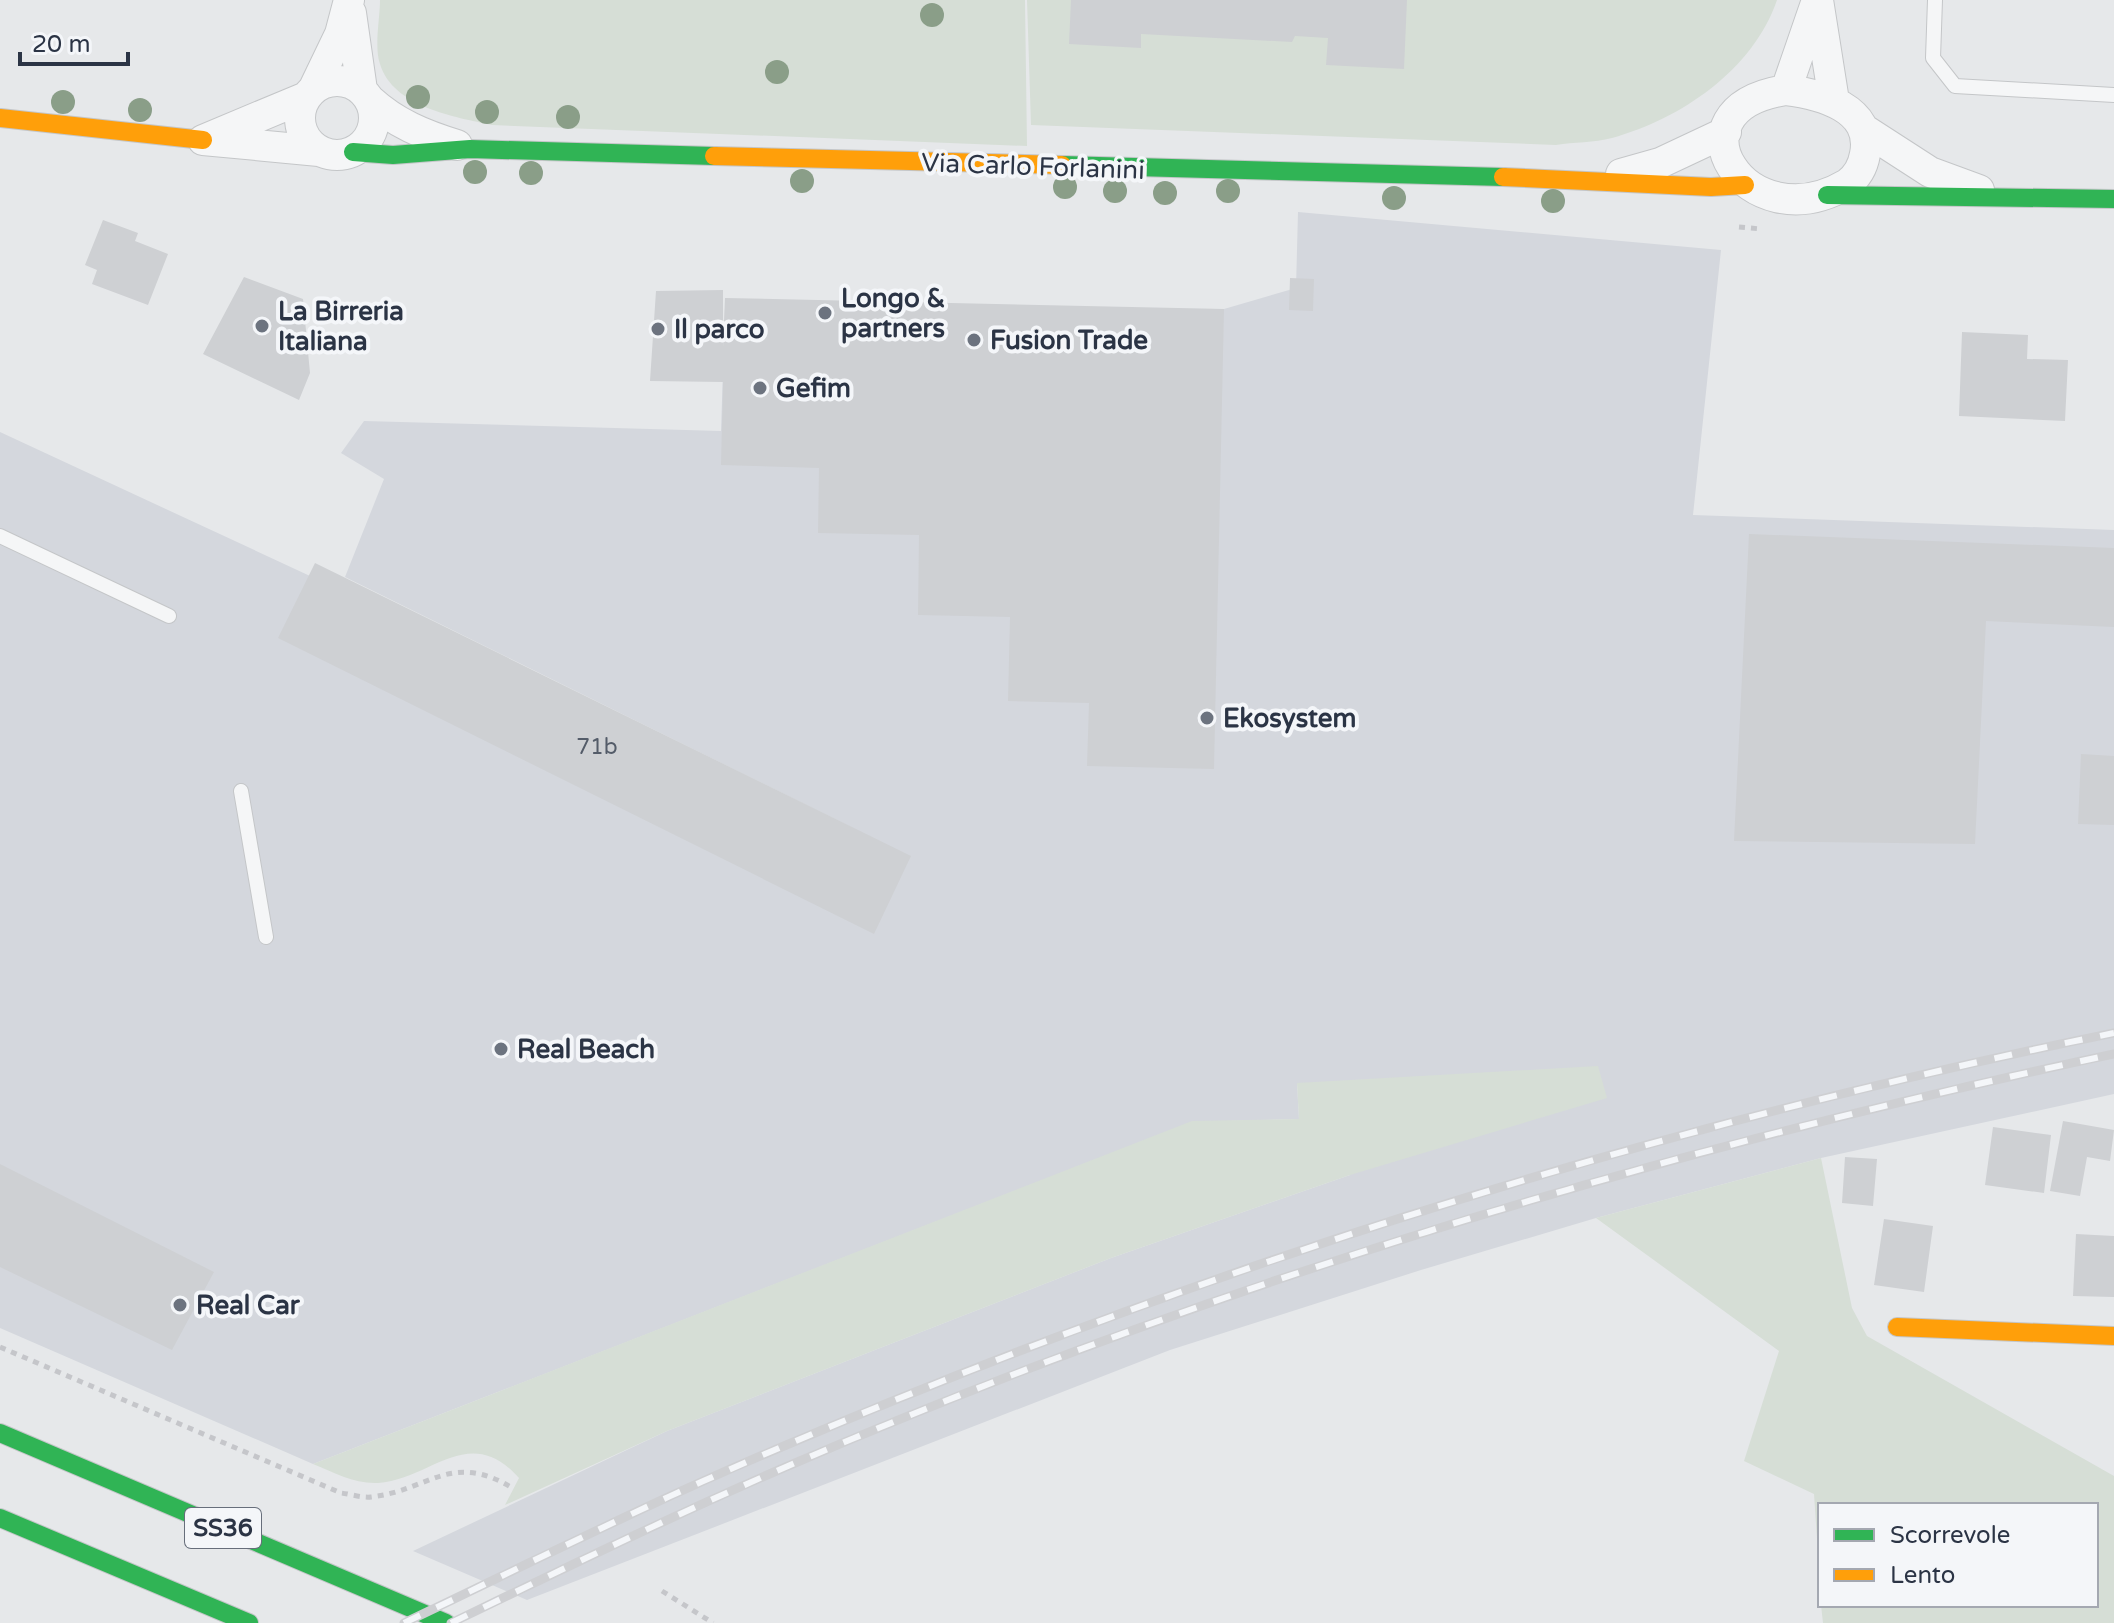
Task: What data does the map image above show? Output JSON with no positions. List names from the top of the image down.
{
  "streets": {
    "main road": ["Via Carlo Forlanini", "SS36"]
  },
  "places": [
    "Longo & partners",
    "La Birreria Italiana",
    "Il parco",
    "Fusion Trade",
    "Gefim",
    "Ekosystem",
    "Real Beach",
    "Real Car"
  ],
  "house_numbers": ["71b"],
  "legend": ["Scorrevole", "Lento"],
  "scale_bar": "20 m"
}
